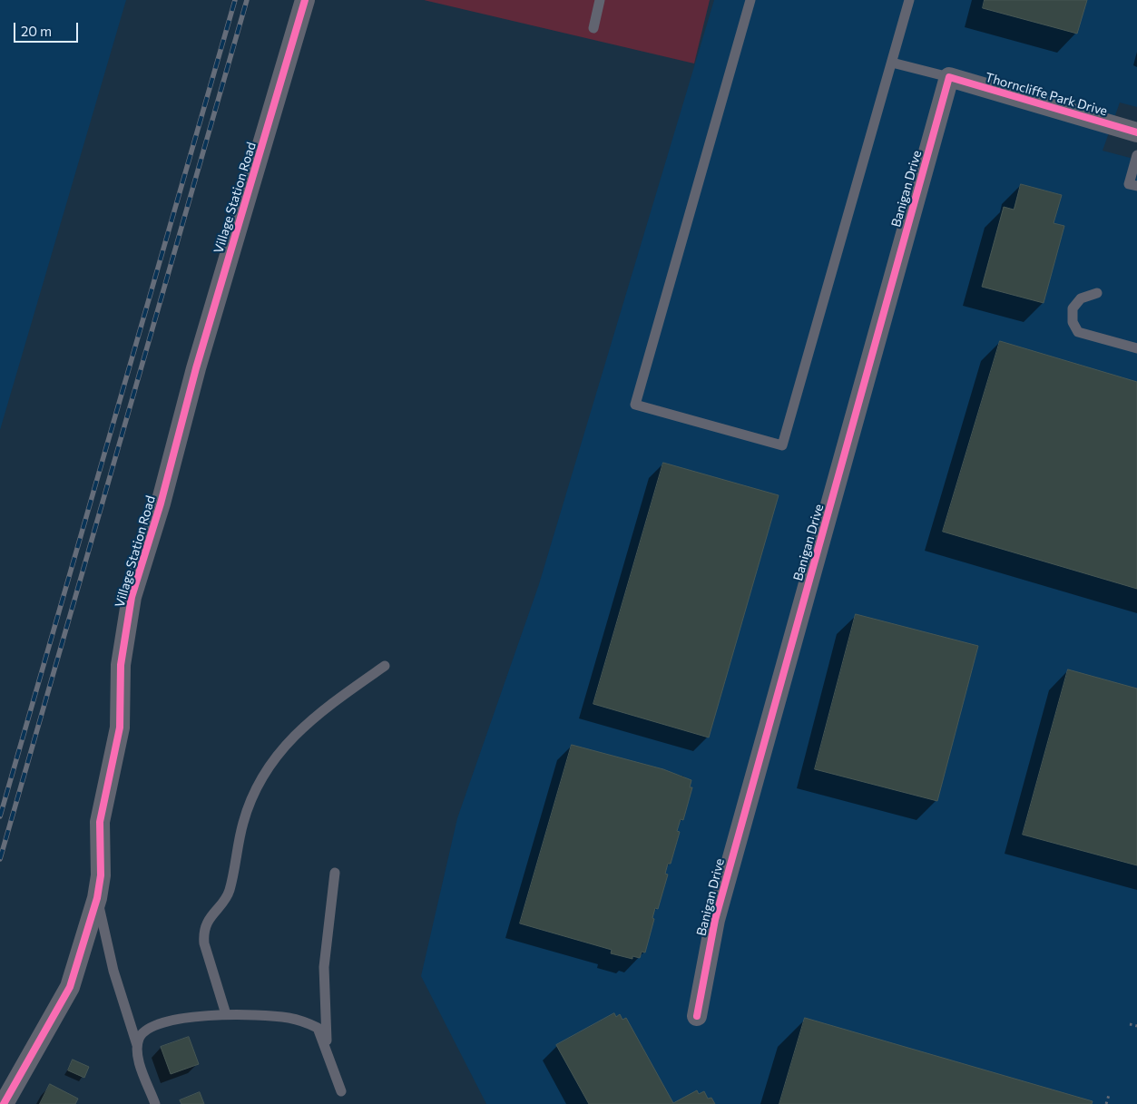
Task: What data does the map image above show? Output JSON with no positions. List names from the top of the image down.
{
  "streets": {
    "street": ["Thorncliffe Park Drive", "Banigan Drive", "Village Station Road"]
  },
  "crossings": [
    ["Thorncliffe Park Drive", "Banigan Drive"]
  ],
  "scale_bar": "20 m"
}
